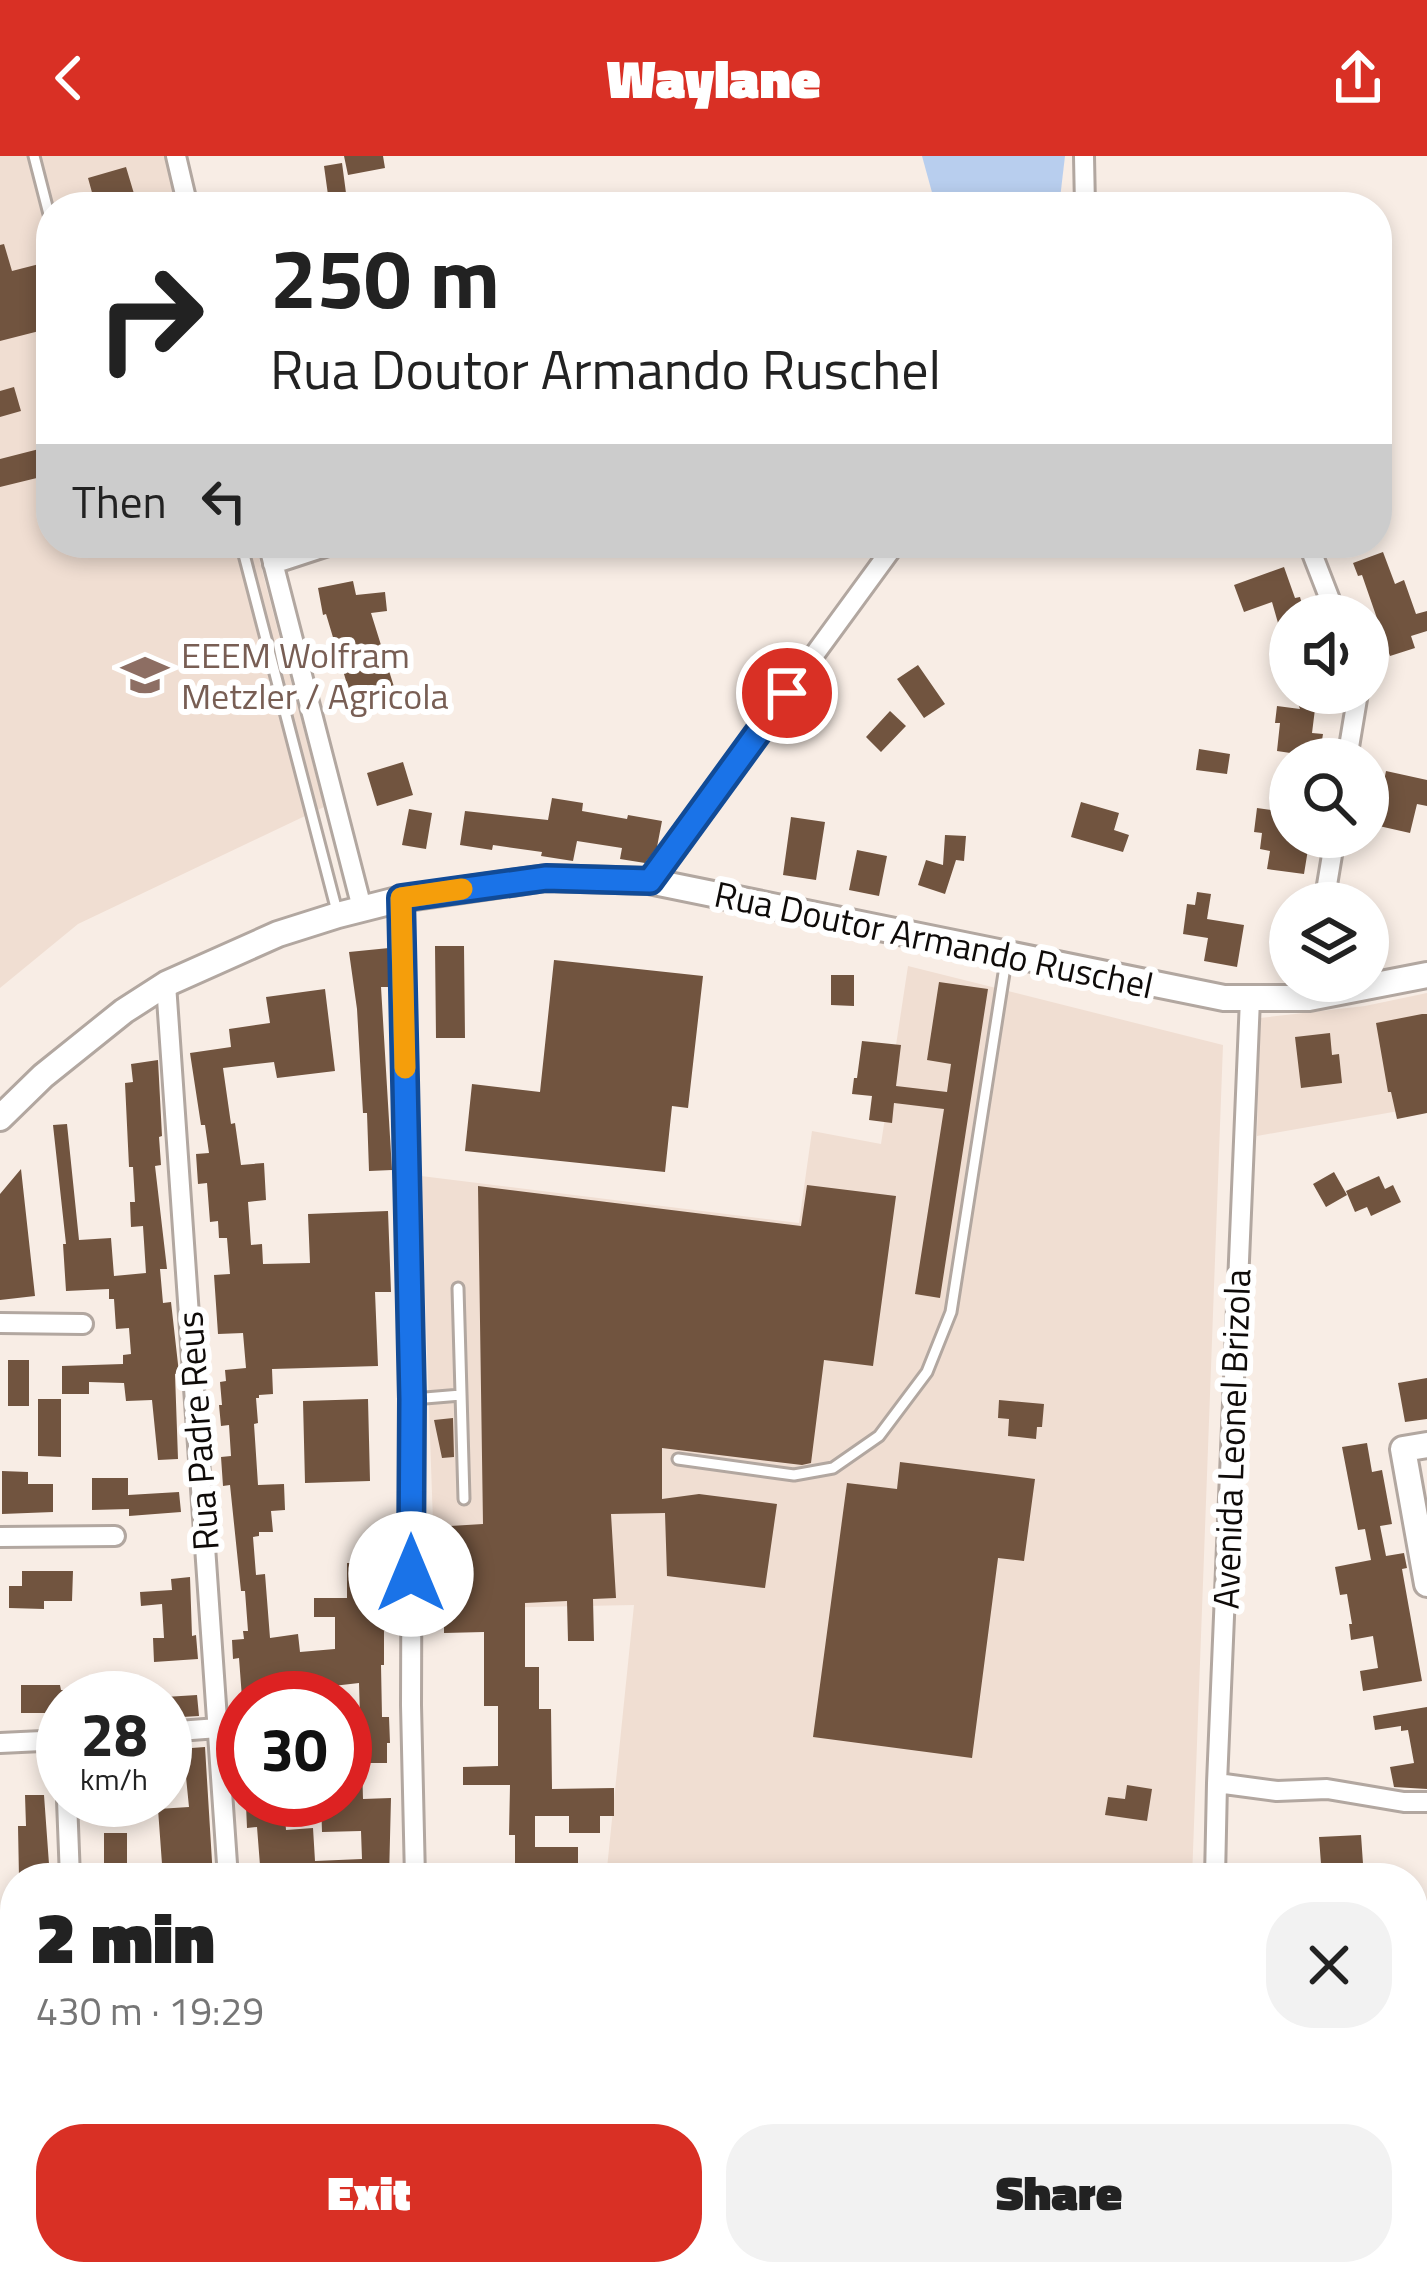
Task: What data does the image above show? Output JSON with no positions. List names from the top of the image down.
{
  "streets": {
    "main road": ["Rua Doutor Armando Ruschel"],
    "street": ["Rua Padre Reus", "Avenida Leonel Brizola"]
  },
  "crossings": [
    ["Rua Doutor Armando Ruschel", "Rua Padre Reus"],
    ["Rua Doutor Armando Ruschel", "Avenida Leonel Brizola"]
  ],
  "places": {
    "school or university": ["EEEM Wolfram Metzler / Agricola"]
  },
  "page": {
    "header": "Waylane",
    "turn": ["250 m", "Rua Doutor Armando Ruschel"],
    "then": "Then",
    "speed": "28 km/h",
    "limit": "30",
    "heading": ["2 min", "430 m · 19:29"],
    "buttons": ["Exit", "Share"]
  }
}
